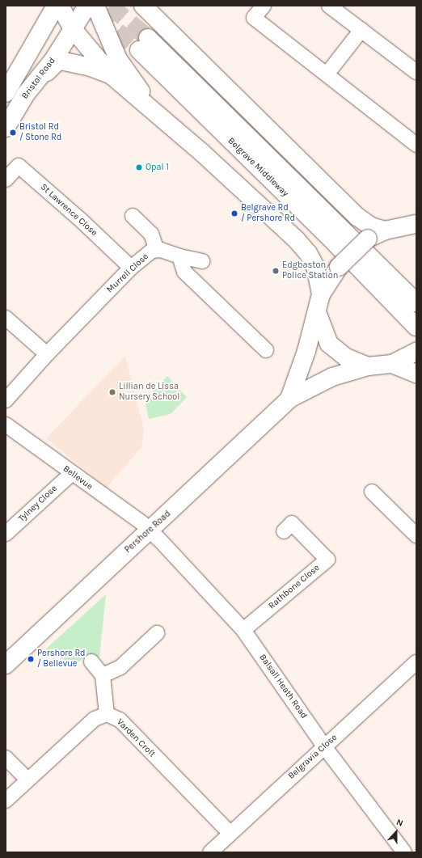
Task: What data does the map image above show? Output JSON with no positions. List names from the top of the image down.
{
  "streets": {
    "main road": ["Bristol Road", "Belgrave Middleway", "Pershore Road"],
    "street": [
      "St Lawrence Close",
      "Murrell Close",
      "Bellevue",
      "Tylney Close",
      "Rathbone Close",
      "Balsall Heath Road",
      "Varden Croft",
      "Belgravia Close"
    ]
  },
  "crossings": [
    ["St Lawrence Close", "Murrell Close"],
    ["Bellevue", "Tylney Close"],
    ["Bellevue", "Pershore Road"],
    ["Bellevue", "Balsall Heath Road"],
    ["Pershore Road", "Balsall Heath Road"],
    ["Rathbone Close", "Balsall Heath Road"],
    ["Balsall Heath Road", "Belgravia Close"],
    ["Varden Croft", "Belgravia Close"]
  ],
  "places": [
    "Bristol Rd / Stone Rd",
    "Opal 1",
    "Belgrave Rd / Pershore Rd",
    "Edgbaston Police Station",
    "Lillian de Lissa Nursery School",
    "Pershore Rd / Bellevue"
  ],
  "north": "top"
}
